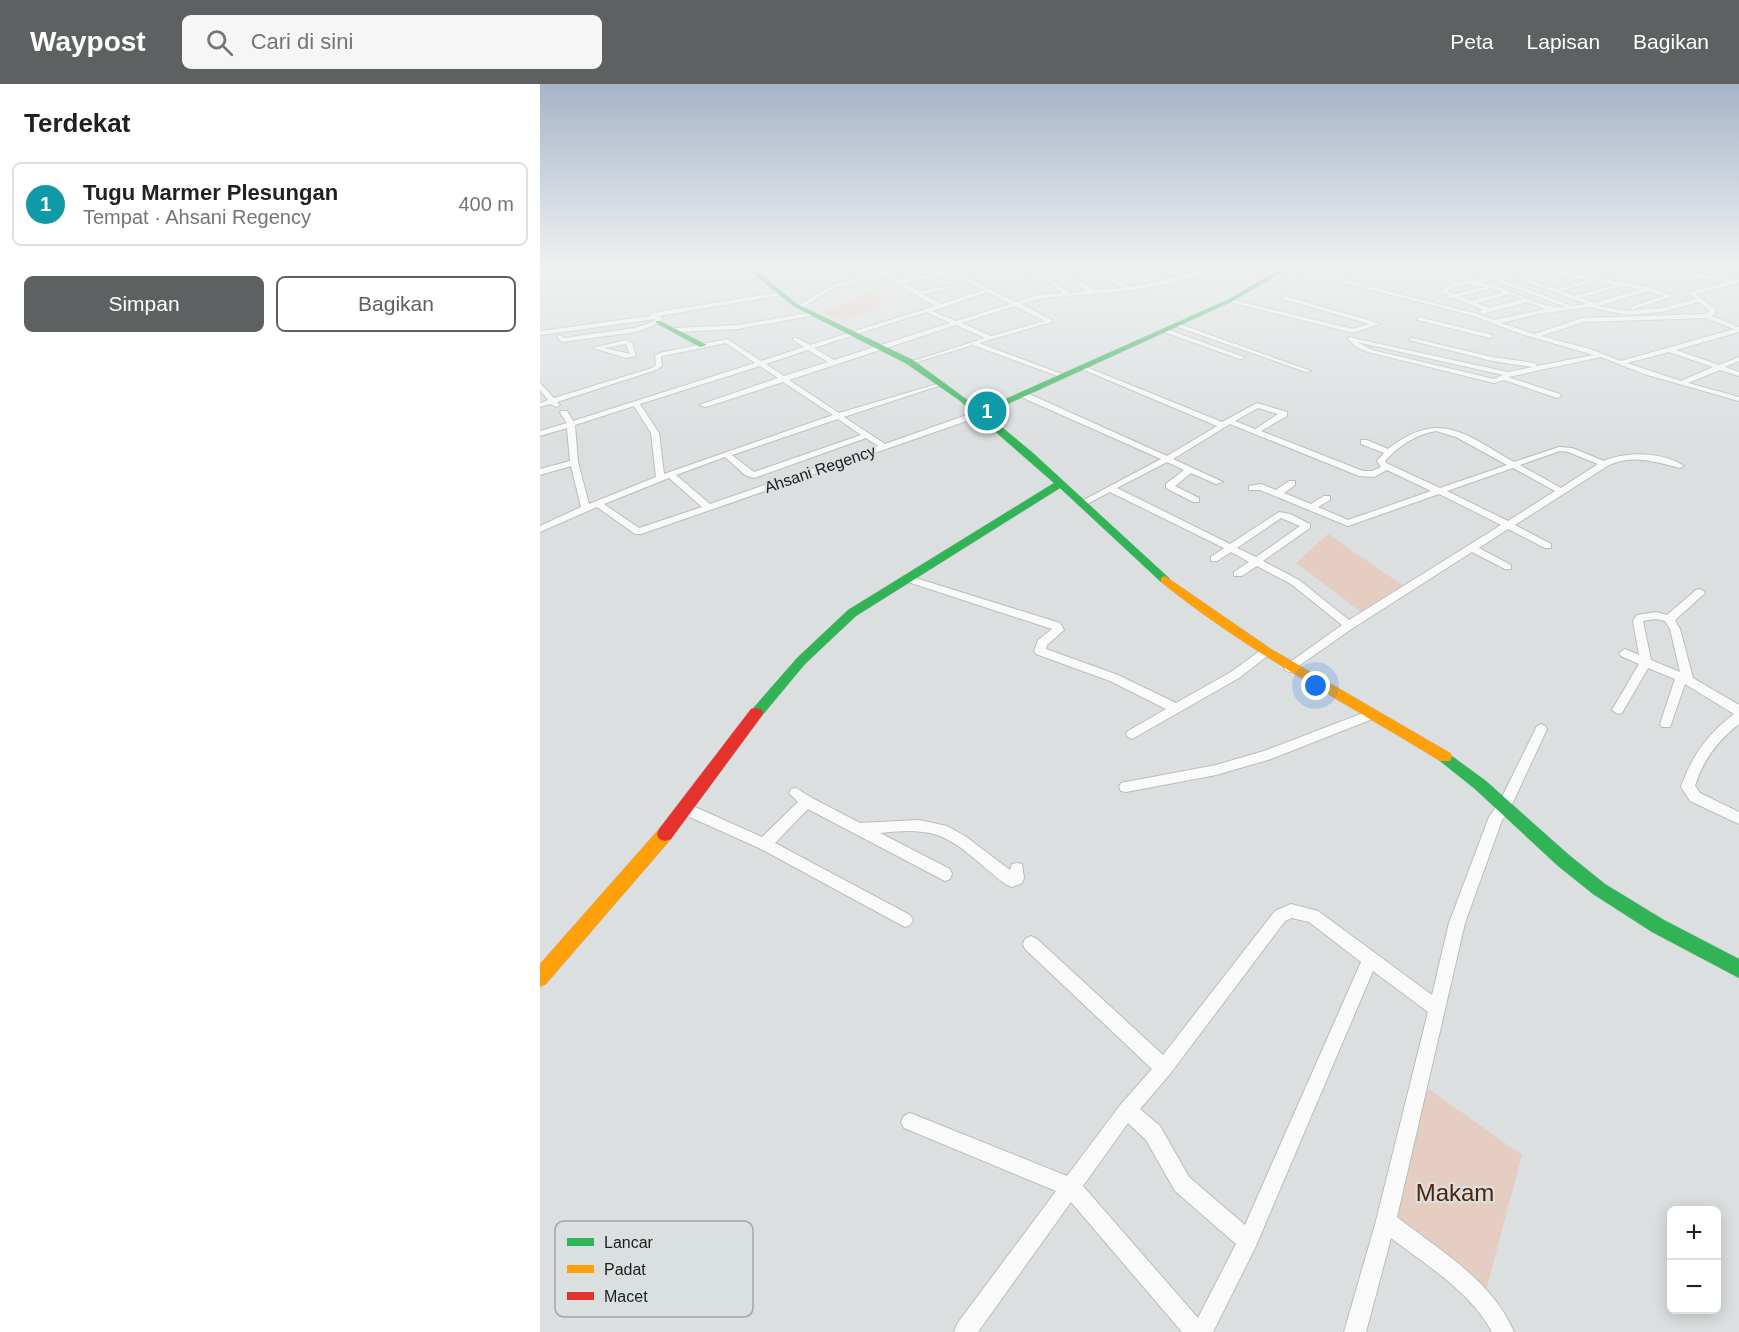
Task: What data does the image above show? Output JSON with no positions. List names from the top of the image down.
{
  "streets": {
    "street": ["Ahsani Regency"]
  },
  "parks": ["Makam"],
  "legend": ["Lancar", "Padat", "Macet"],
  "page": {
    "header": "Waypost",
    "search": "Cari di sini",
    "nav": ["Peta", "Lapisan", "Bagikan"],
    "heading": "Terdekat",
    "list": [
      {
        "mark": "1",
        "name": "Tugu Marmer Plesungan",
        "note": "Tempat · Ahsani Regency",
        "value": "400 m"
      }
    ],
    "buttons": ["Simpan", "Bagikan"],
    "pins": "1",
    "map_buttons": ["+", "−"]
  }
}
